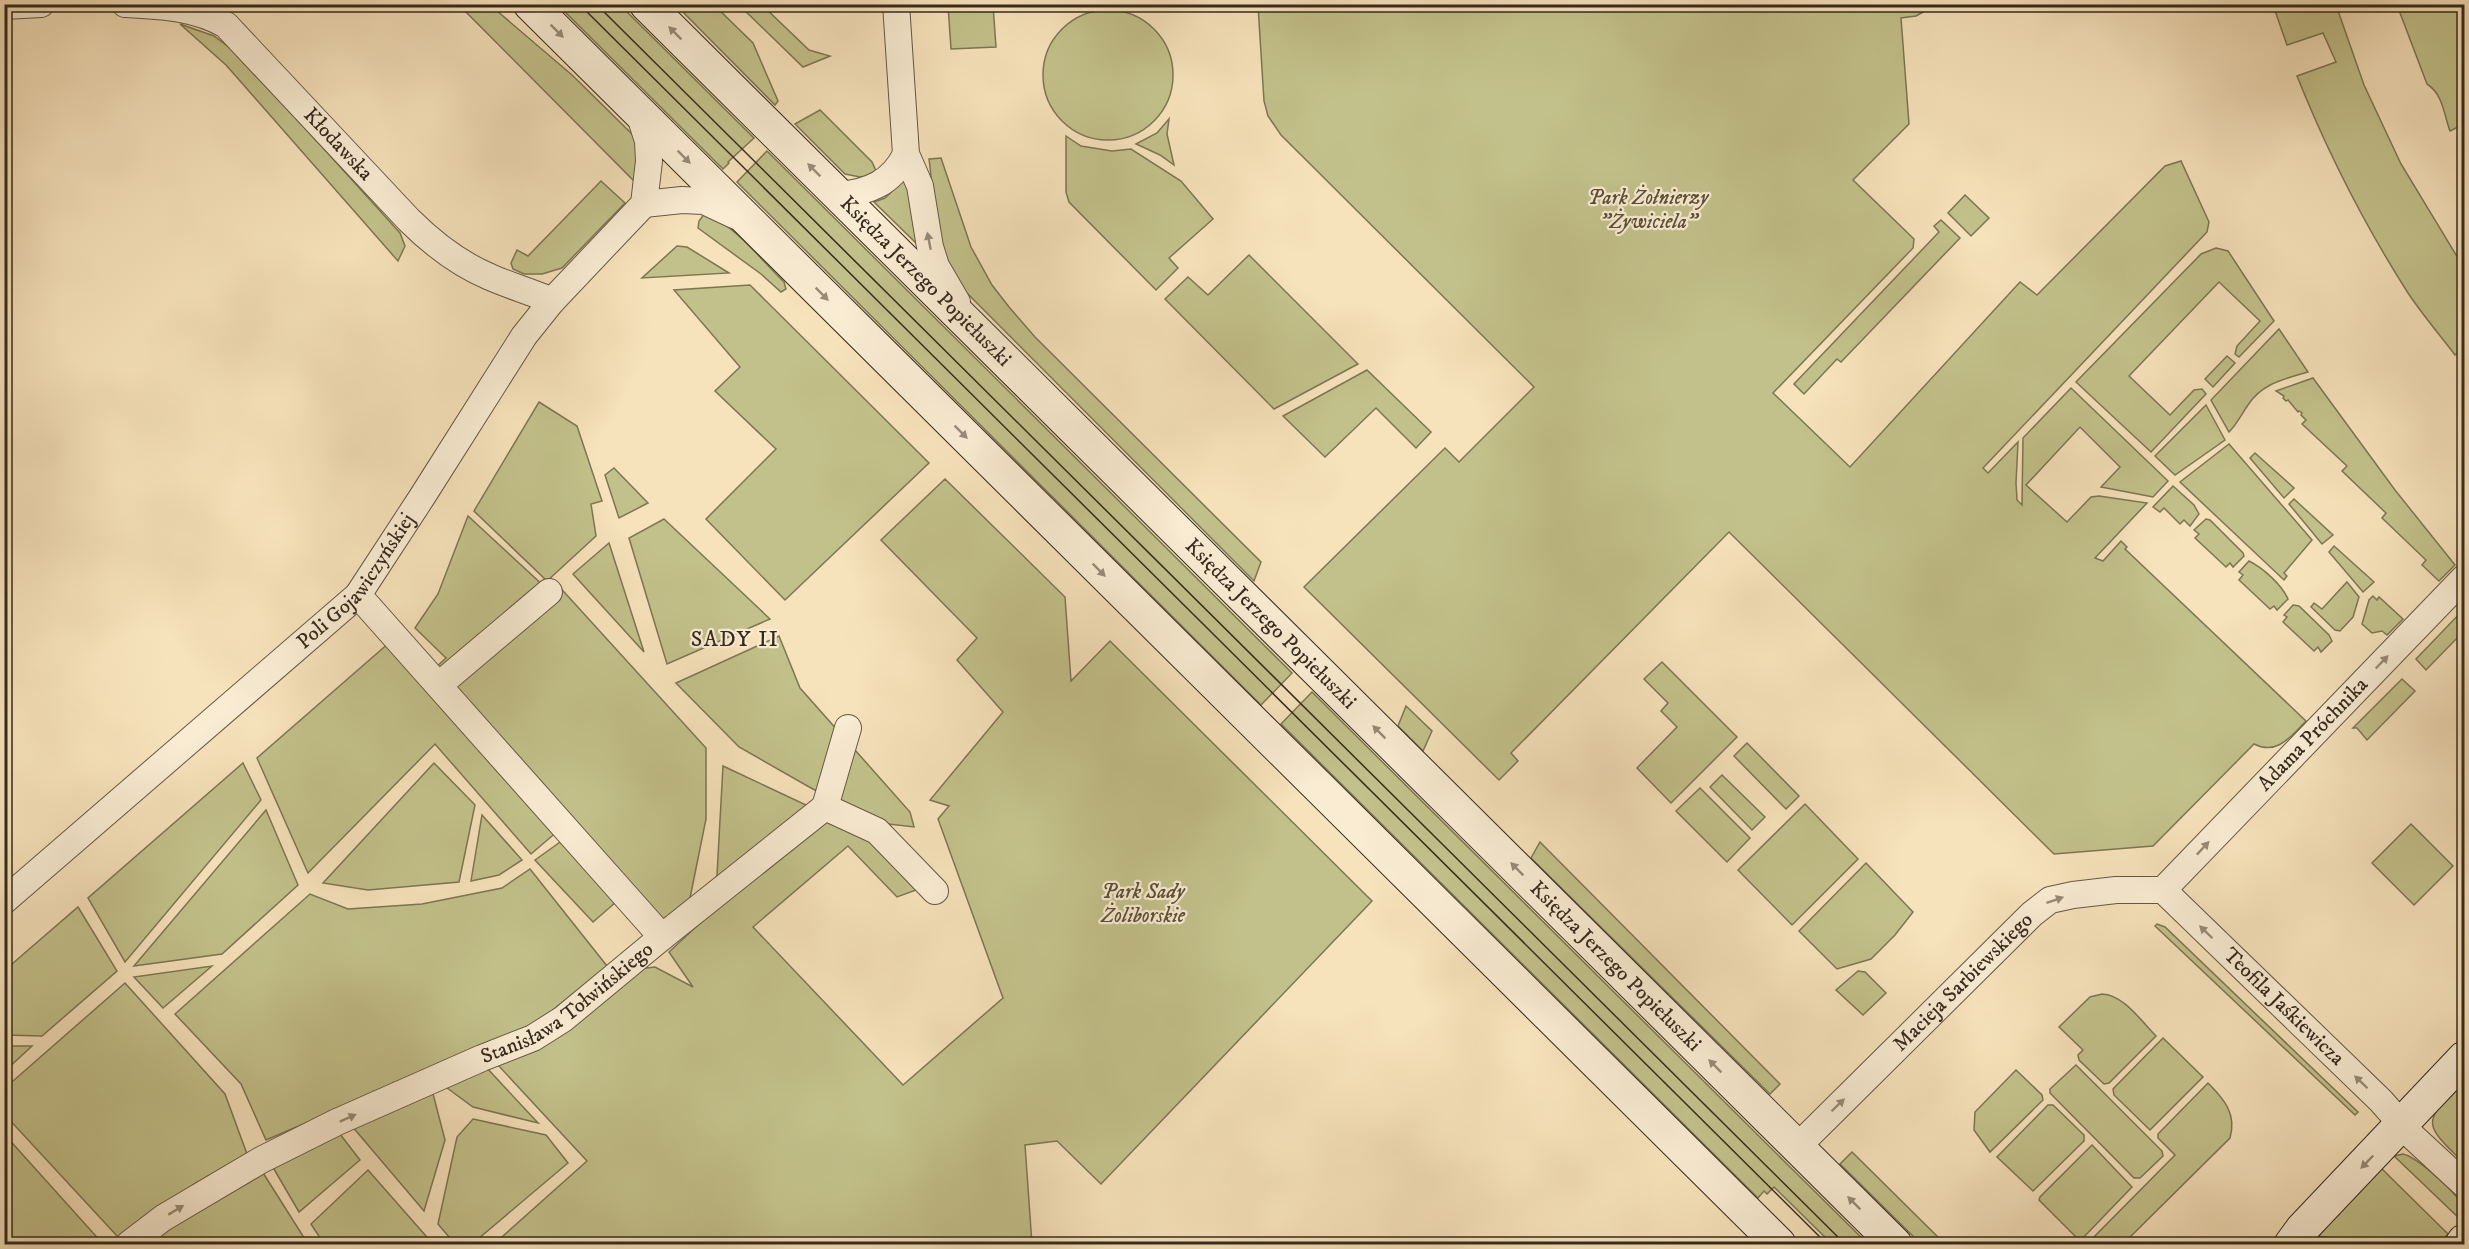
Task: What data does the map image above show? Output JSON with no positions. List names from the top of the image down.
{
  "streets": {
    "main road": ["Księdza Jerzego Popiełuszki"],
    "street": [
      "Kłodawska",
      "Poli Gojawiczyńskiej",
      "Adama Próchnika",
      "Macieja Sarbiewskiego",
      "Stanisława Tołwińskiego",
      "Teofila Jaśkiewicza"
    ]
  },
  "crossings": [
    ["Kłodawska", "Poli Gojawiczyńskiej"],
    ["Księdza Jerzego Popiełuszki", "Macieja Sarbiewskiego"],
    ["Poli Gojawiczyńskiej", "Stanisława Tołwińskiego"],
    ["Adama Próchnika", "Macieja Sarbiewskiego"],
    ["Adama Próchnika", "Teofila Jaśkiewicza"],
    ["Macieja Sarbiewskiego", "Teofila Jaśkiewicza"]
  ],
  "one_way": [
    "Adama Próchnika",
    "Macieja Sarbiewskiego",
    "Stanisława Tołwińskiego",
    "Teofila Jaśkiewicza"
  ],
  "districts": ["SADY II"],
  "parks": ["Park Żołnierzy \"Żywiciela\"", "Park Sady Żoliborskie"]
}
